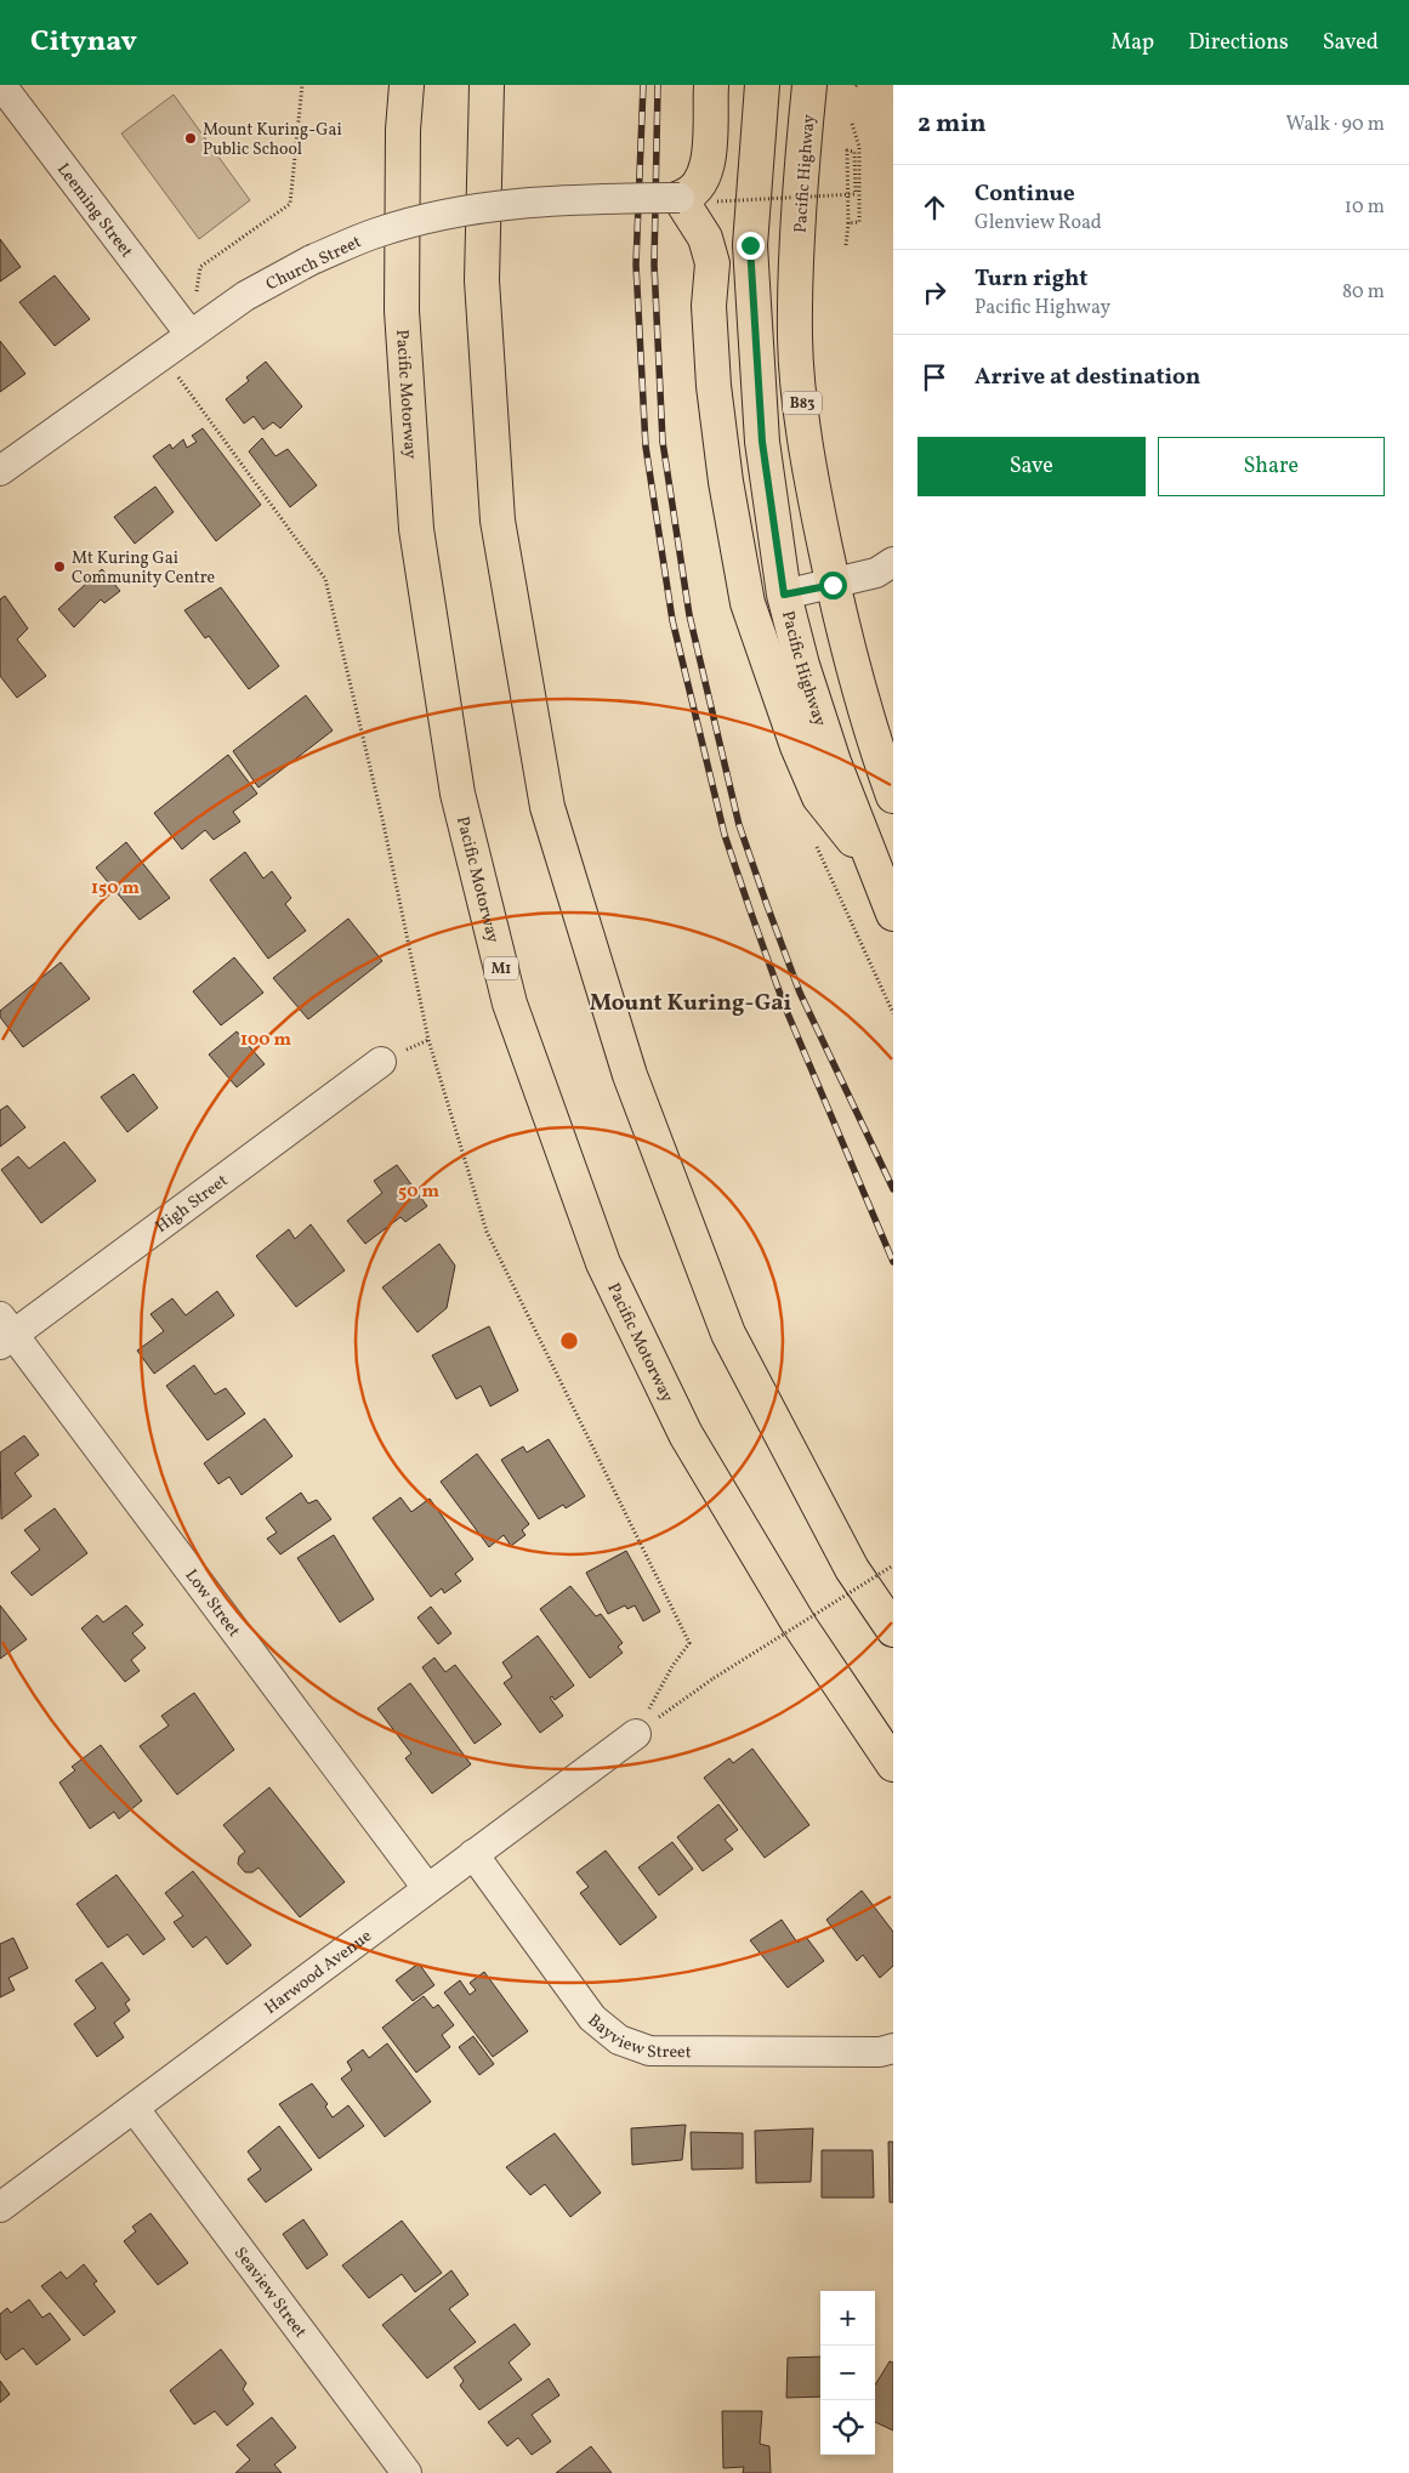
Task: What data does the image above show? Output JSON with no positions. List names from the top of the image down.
{
  "streets": {
    "main road": [
      "Pacific Highway",
      "Pacific Motorway",
      "B83",
      "M1"
    ],
    "street": [
      "Leeming Street",
      "Church Street",
      "High Street",
      "Low Street",
      "Harwood Avenue",
      "Bayview Street",
      "Seaview Street"
    ]
  },
  "crossings": [
    ["Leeming Street", "Church Street"],
    ["High Street", "Low Street"],
    ["Low Street", "Harwood Avenue"],
    ["Harwood Avenue", "Bayview Street"],
    ["Harwood Avenue", "Seaview Street"]
  ],
  "districts": ["Mount Kuring-Gai"],
  "places": ["Mount Kuring-Gai Public School", "Mt Kuring Gai Community Centre"],
  "page": {
    "header": "Citynav",
    "nav": ["Map", "Directions", "Saved"],
    "heading": ["2 min", "Walk · 90 m"],
    "list": [
      ["Continue", "Glenview Road", "10 m"],
      ["Turn right", "Pacific Highway", "80 m"],
      "Arrive at destination"
    ],
    "buttons": ["Save", "Share"],
    "map_buttons": ["+", "−"]
  },
  "rings": ["150 m", "100 m", "50 m"]
}
